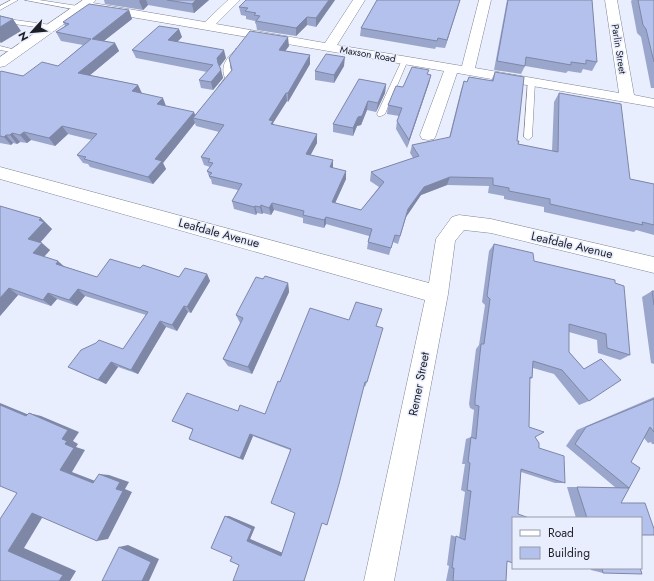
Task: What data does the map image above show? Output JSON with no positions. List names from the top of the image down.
{
  "streets": {
    "street": [
      "Parlin Street",
      "Maxson Road",
      "Leafdale Avenue",
      "Remer Street"
    ]
  },
  "crossings": [
    ["Parlin Street", "Maxson Road"],
    ["Leafdale Avenue", "Remer Street"]
  ],
  "legend": ["Road", "Building"],
  "north": "bottom left"
}
